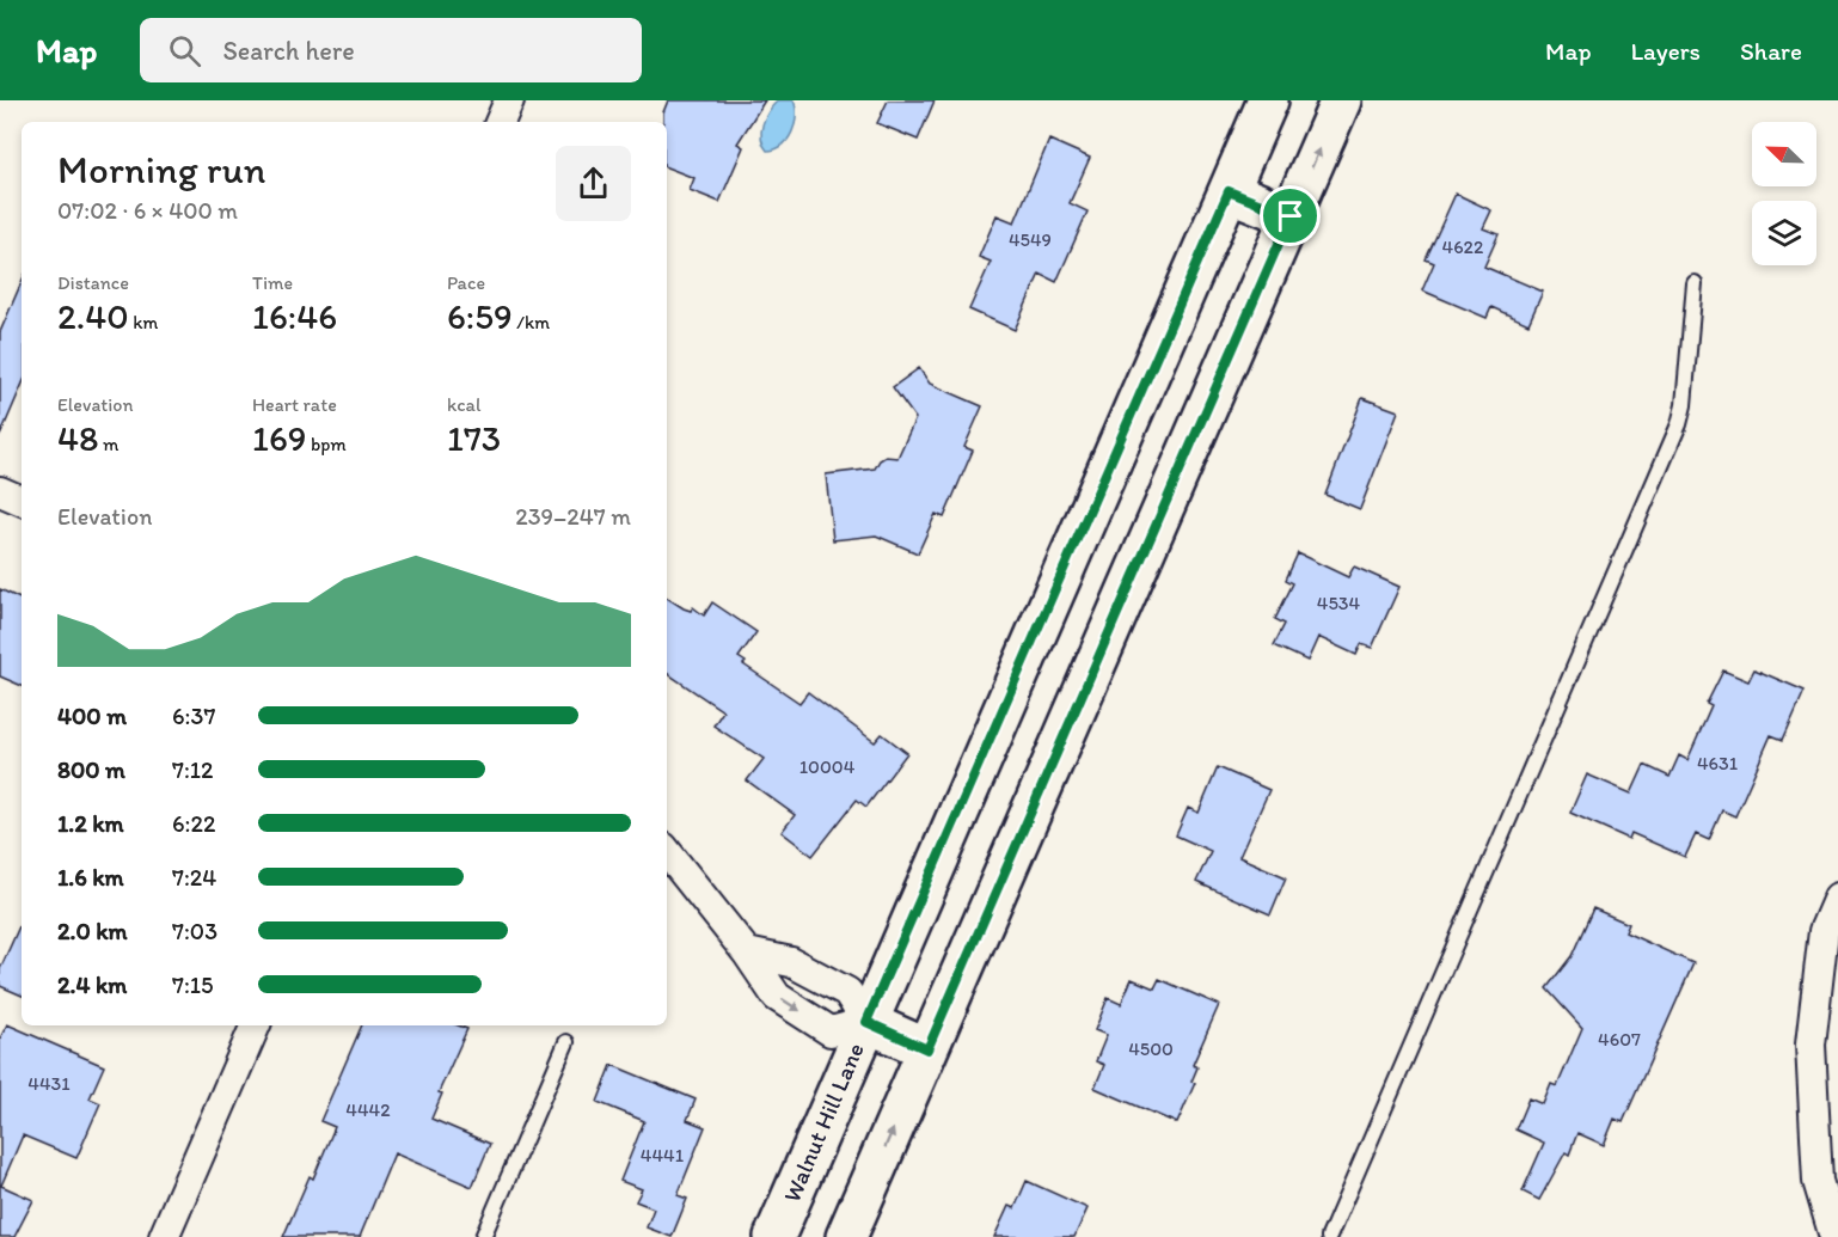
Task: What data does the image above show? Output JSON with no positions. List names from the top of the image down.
{
  "streets": {
    "main road": ["Walnut Hill Lane"]
  },
  "house_numbers": [
    "4549",
    "4622",
    "4534",
    "4631",
    "10004",
    "4607",
    "4500",
    "4431",
    "4442",
    "4441"
  ],
  "north": "top left",
  "page": {
    "header": "Map",
    "search": "Search here",
    "nav": ["Map", "Layers", "Share"],
    "heading": ["Morning run", "07:02 · 6 × 400 m"],
    "stats": [
      ["Distance", "2.40 km"],
      ["Time", "16:46"],
      ["Pace", "6:59 /km"],
      ["Elevation", "48 m"],
      ["Heart rate", "169 bpm"],
      ["kcal", "173"]
    ],
    "chart": ["Elevation", "239–247 m"],
    "list": [
      {
        "name": "400 m",
        "note": "6:37"
      },
      {
        "name": "800 m",
        "note": "7:12"
      },
      {
        "name": "1.2 km",
        "note": "6:22"
      },
      {
        "name": "1.6 km",
        "note": "7:24"
      },
      {
        "name": "2.0 km",
        "note": "7:03"
      },
      {
        "name": "2.4 km",
        "note": "7:15"
      }
    ]
  }
}
